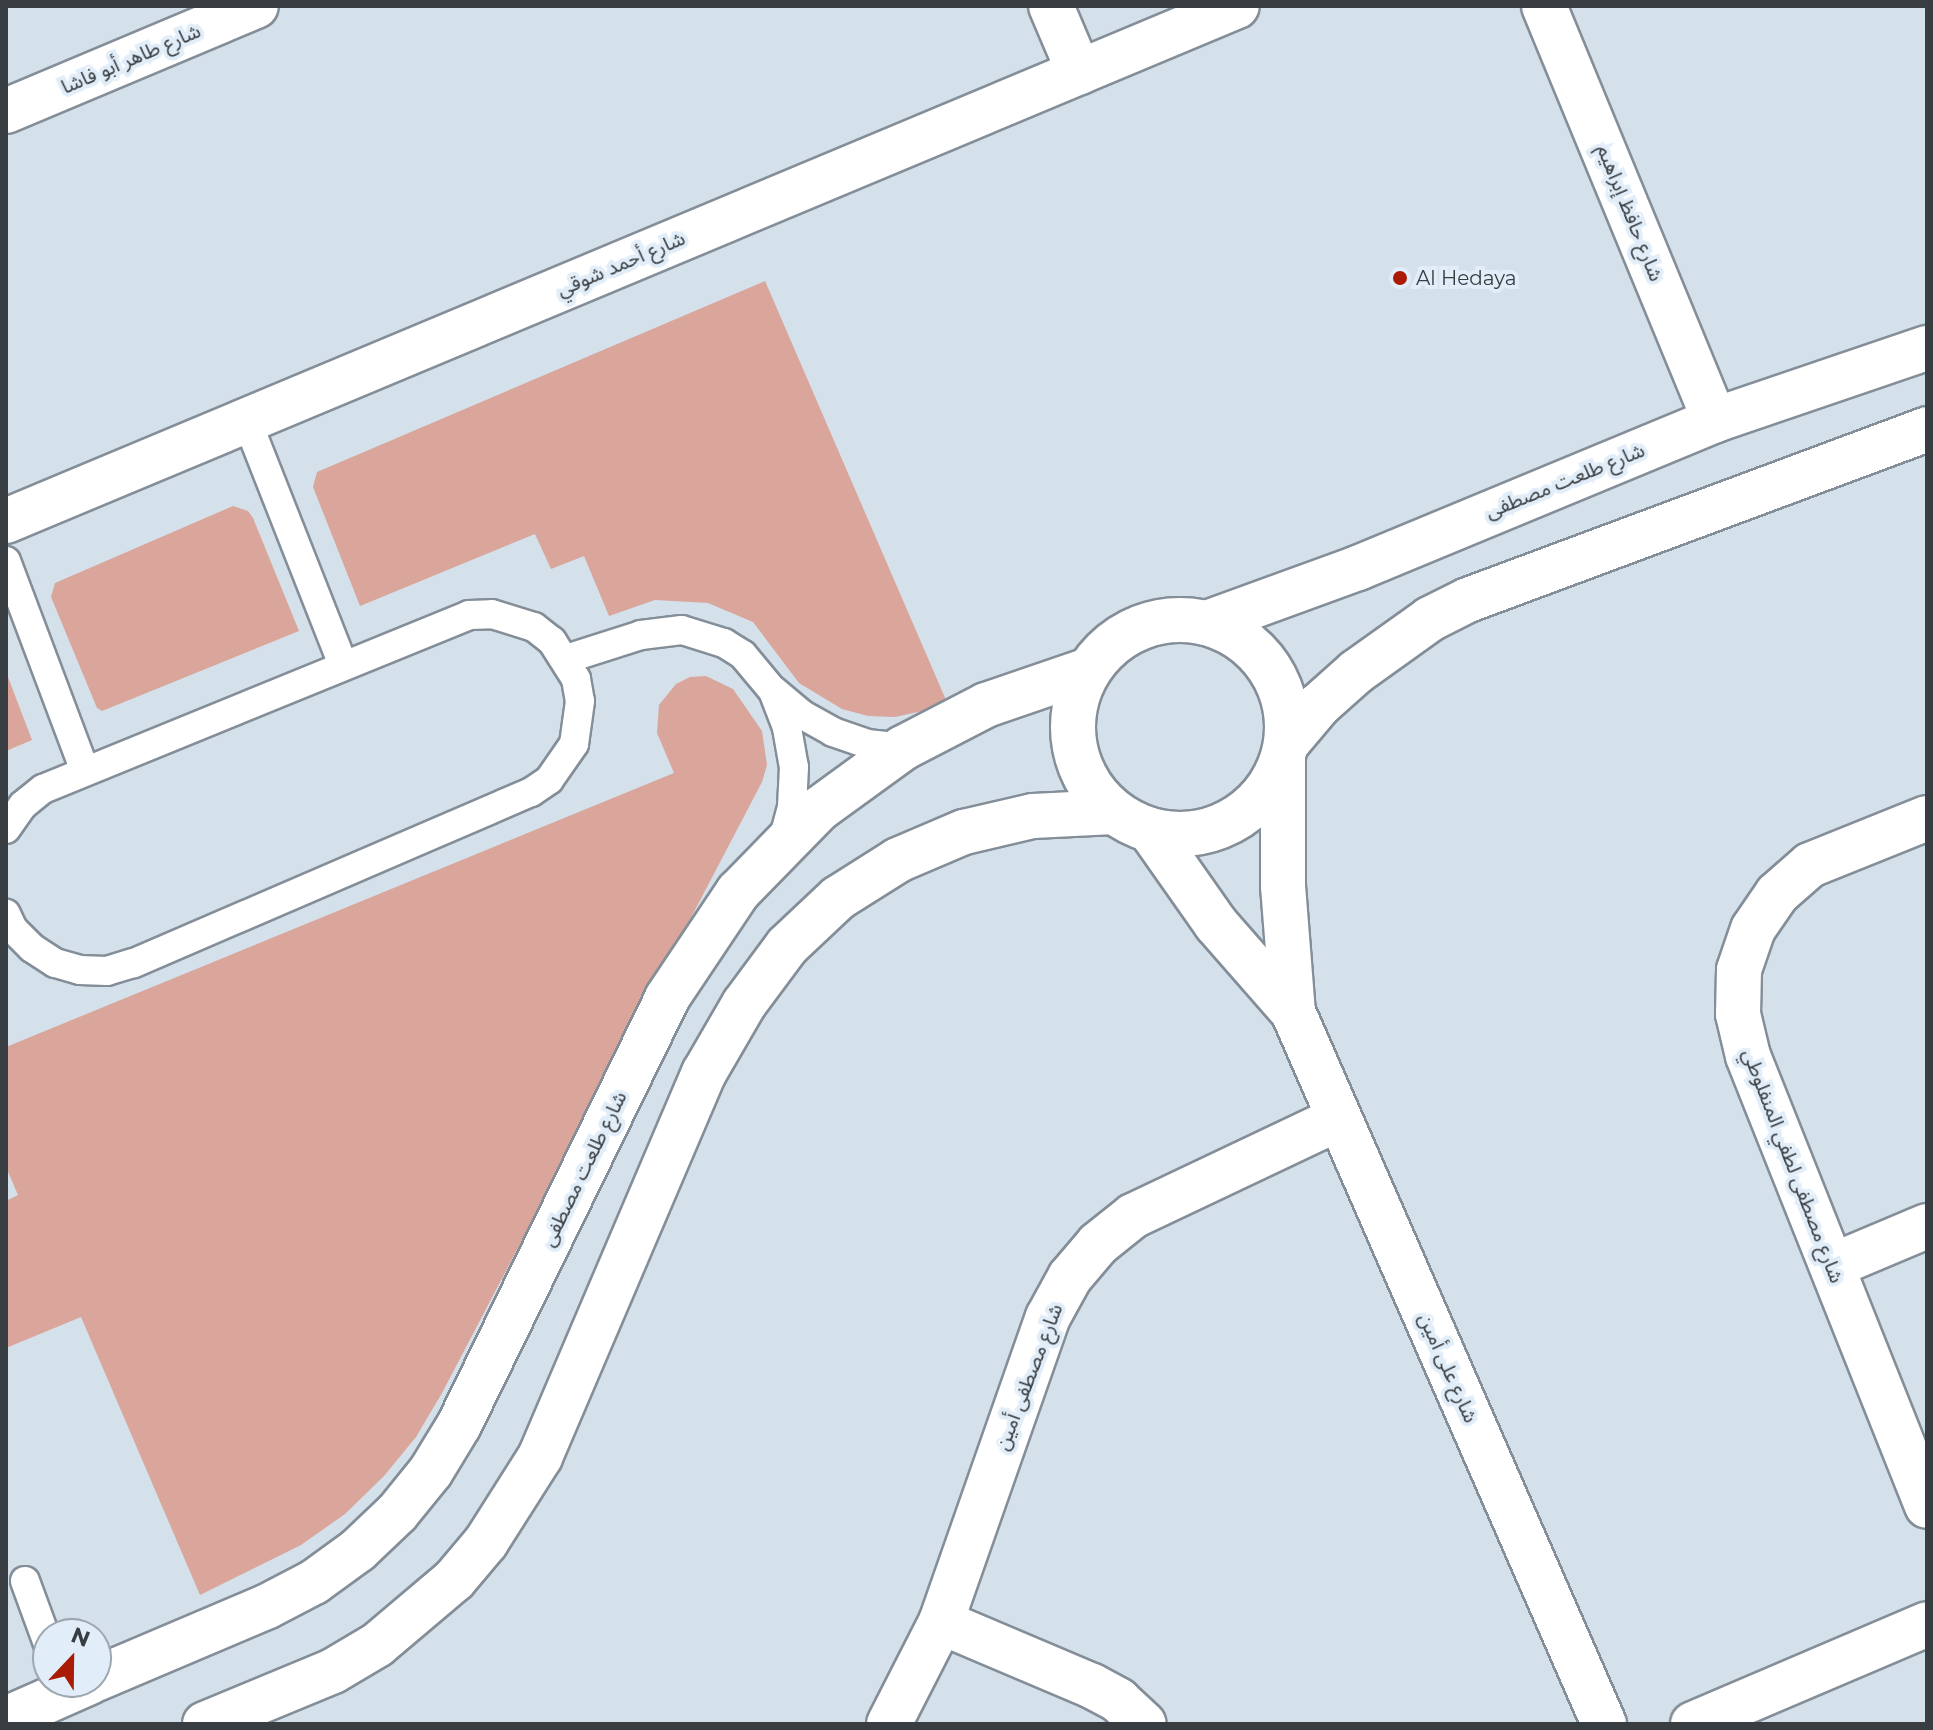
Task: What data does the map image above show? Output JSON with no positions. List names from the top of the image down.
{
  "streets": {
    "street": [
      "شارع طاهر أبو فاشا",
      "شارع حافظ إبراهيم",
      "شارع أحمد شوقي",
      "شارع طلعت مصطفى",
      "شارع مصطفى لطفي المنفلوطي",
      "شارع على أمين",
      "شارع مصطفى أمين"
    ]
  },
  "crossings": [
    ["شارع حافظ إبراهيم", "شارع طلعت مصطفى"],
    ["شارع طلعت مصطفى", "شارع على أمين"],
    ["شارع على أمين", "شارع مصطفى أمين"]
  ],
  "places": ["Al Hedaya"],
  "north": "top"
}
